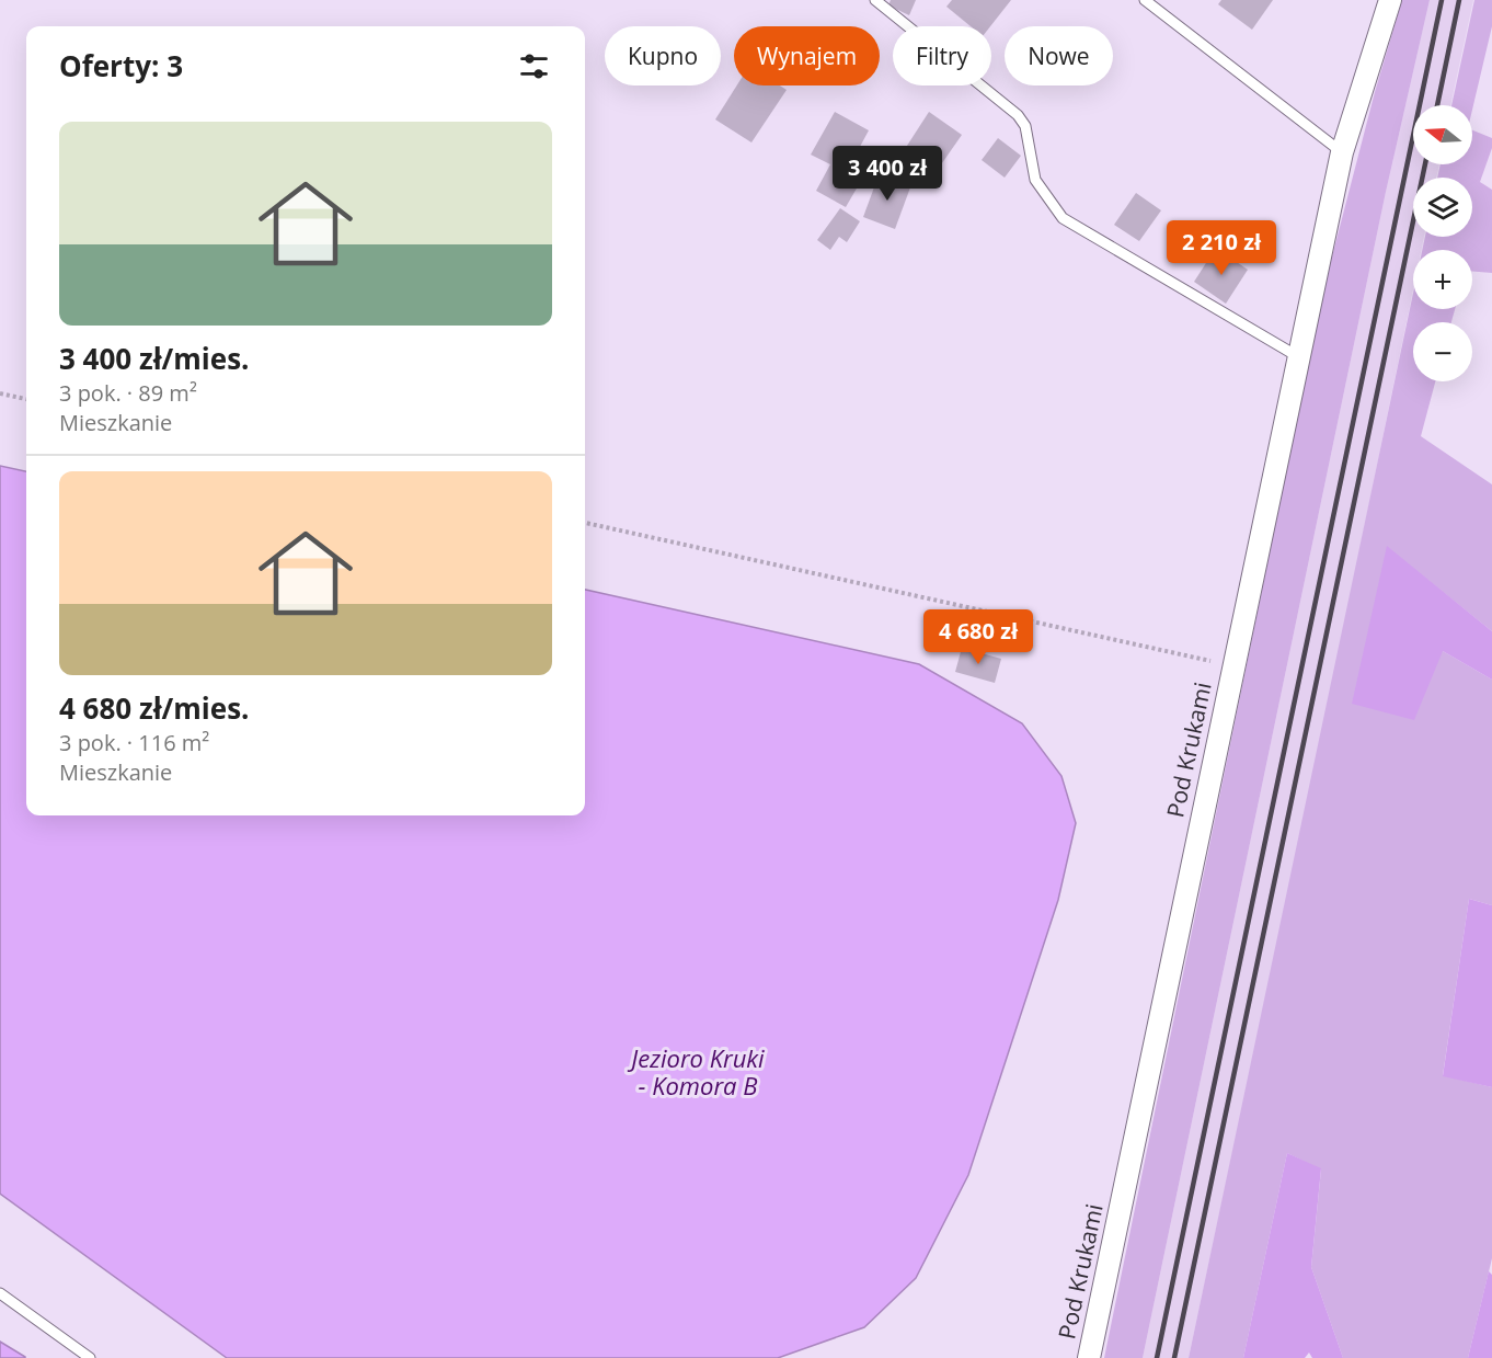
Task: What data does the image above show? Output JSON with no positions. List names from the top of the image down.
{
  "streets": {
    "street": ["Pod Krukami"]
  },
  "water": ["Jezioro Kruki - Komora B"],
  "north": "left",
  "page": {
    "chip": [
      "Kupno",
      "Wynajem",
      "Filtry",
      "Nowe"
    ],
    "heading": "Oferty: 3",
    "map_buttons": ["+", "−"],
    "list": [
      {
        "name": "3 400 zł/mies.",
        "note": "3 pok. · 89 m² · Mieszkanie"
      },
      {
        "name": "4 680 zł/mies.",
        "note": "3 pok. · 116 m² · Mieszkanie"
      }
    ],
    "price": ["3 400 zł", "2 210 zł", "4 680 zł"]
  }
}
